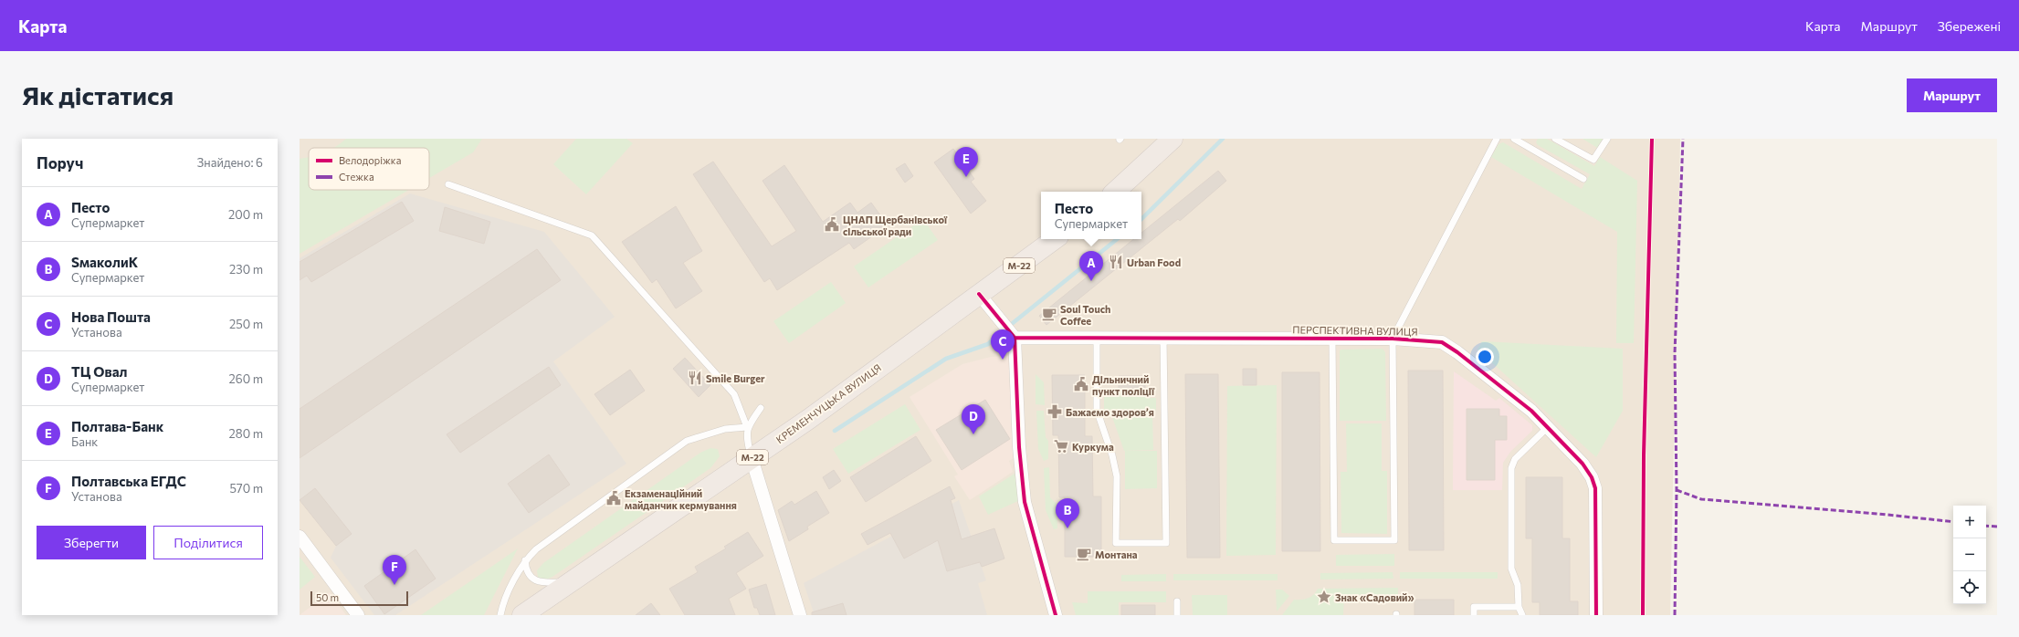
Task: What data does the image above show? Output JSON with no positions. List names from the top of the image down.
{
  "streets": {
    "highway": ["М-22", "КРЕМЕНЧУЦЬКА ВУЛИЦЯ"],
    "street": ["ПЕРСПЕКТИВНА ВУЛИЦЯ"]
  },
  "places": {
    "public building": ["ЦНАП Щербанівської сільської ради", "Дільничний пункт поліції", "Екзаменаційний майданчик кермування"],
    "restaurant": ["Urban Food", "Smile Burger"],
    "cafe": ["Soul Touch Coffee", "Монтана"],
    "pharmacy": ["Бажаємо здоровʼя"],
    "supermarket": ["Куркума"],
    "place": ["Знак «Садовий»"]
  },
  "legend": ["Велодоріжка", "Стежка"],
  "scale_bar": "50 m",
  "page": {
    "header": "Карта",
    "nav": ["Карта", "Маршрут", "Збережені"],
    "buttons": [
      "Маршрут",
      ["Зберегти", "Поділитися"]
    ],
    "title": "Як дістатися",
    "heading": ["Поруч", "Знайдено: 6"],
    "pins": [
      "E",
      "A",
      "C",
      "D",
      "B",
      "F"
    ],
    "list": [
      {
        "mark": "A",
        "name": "Песто",
        "note": "Супермаркет",
        "value": "200 m"
      },
      {
        "mark": "B",
        "name": "SмаколиК",
        "note": "Супермаркет",
        "value": "230 m"
      },
      {
        "mark": "C",
        "name": "Нова Пошта",
        "note": "Установа",
        "value": "250 m"
      },
      {
        "mark": "D",
        "name": "ТЦ Овал",
        "note": "Супермаркет",
        "value": "260 m"
      },
      {
        "mark": "E",
        "name": "Полтава-Банк",
        "note": "Банк",
        "value": "280 m"
      },
      {
        "mark": "F",
        "name": "Полтавська ЕГДС",
        "note": "Установа",
        "value": "570 m"
      }
    ],
    "popup": ["Песто", "Супермаркет"],
    "map_buttons": ["+", "−"],
    "scale": "50 m"
  }
}
